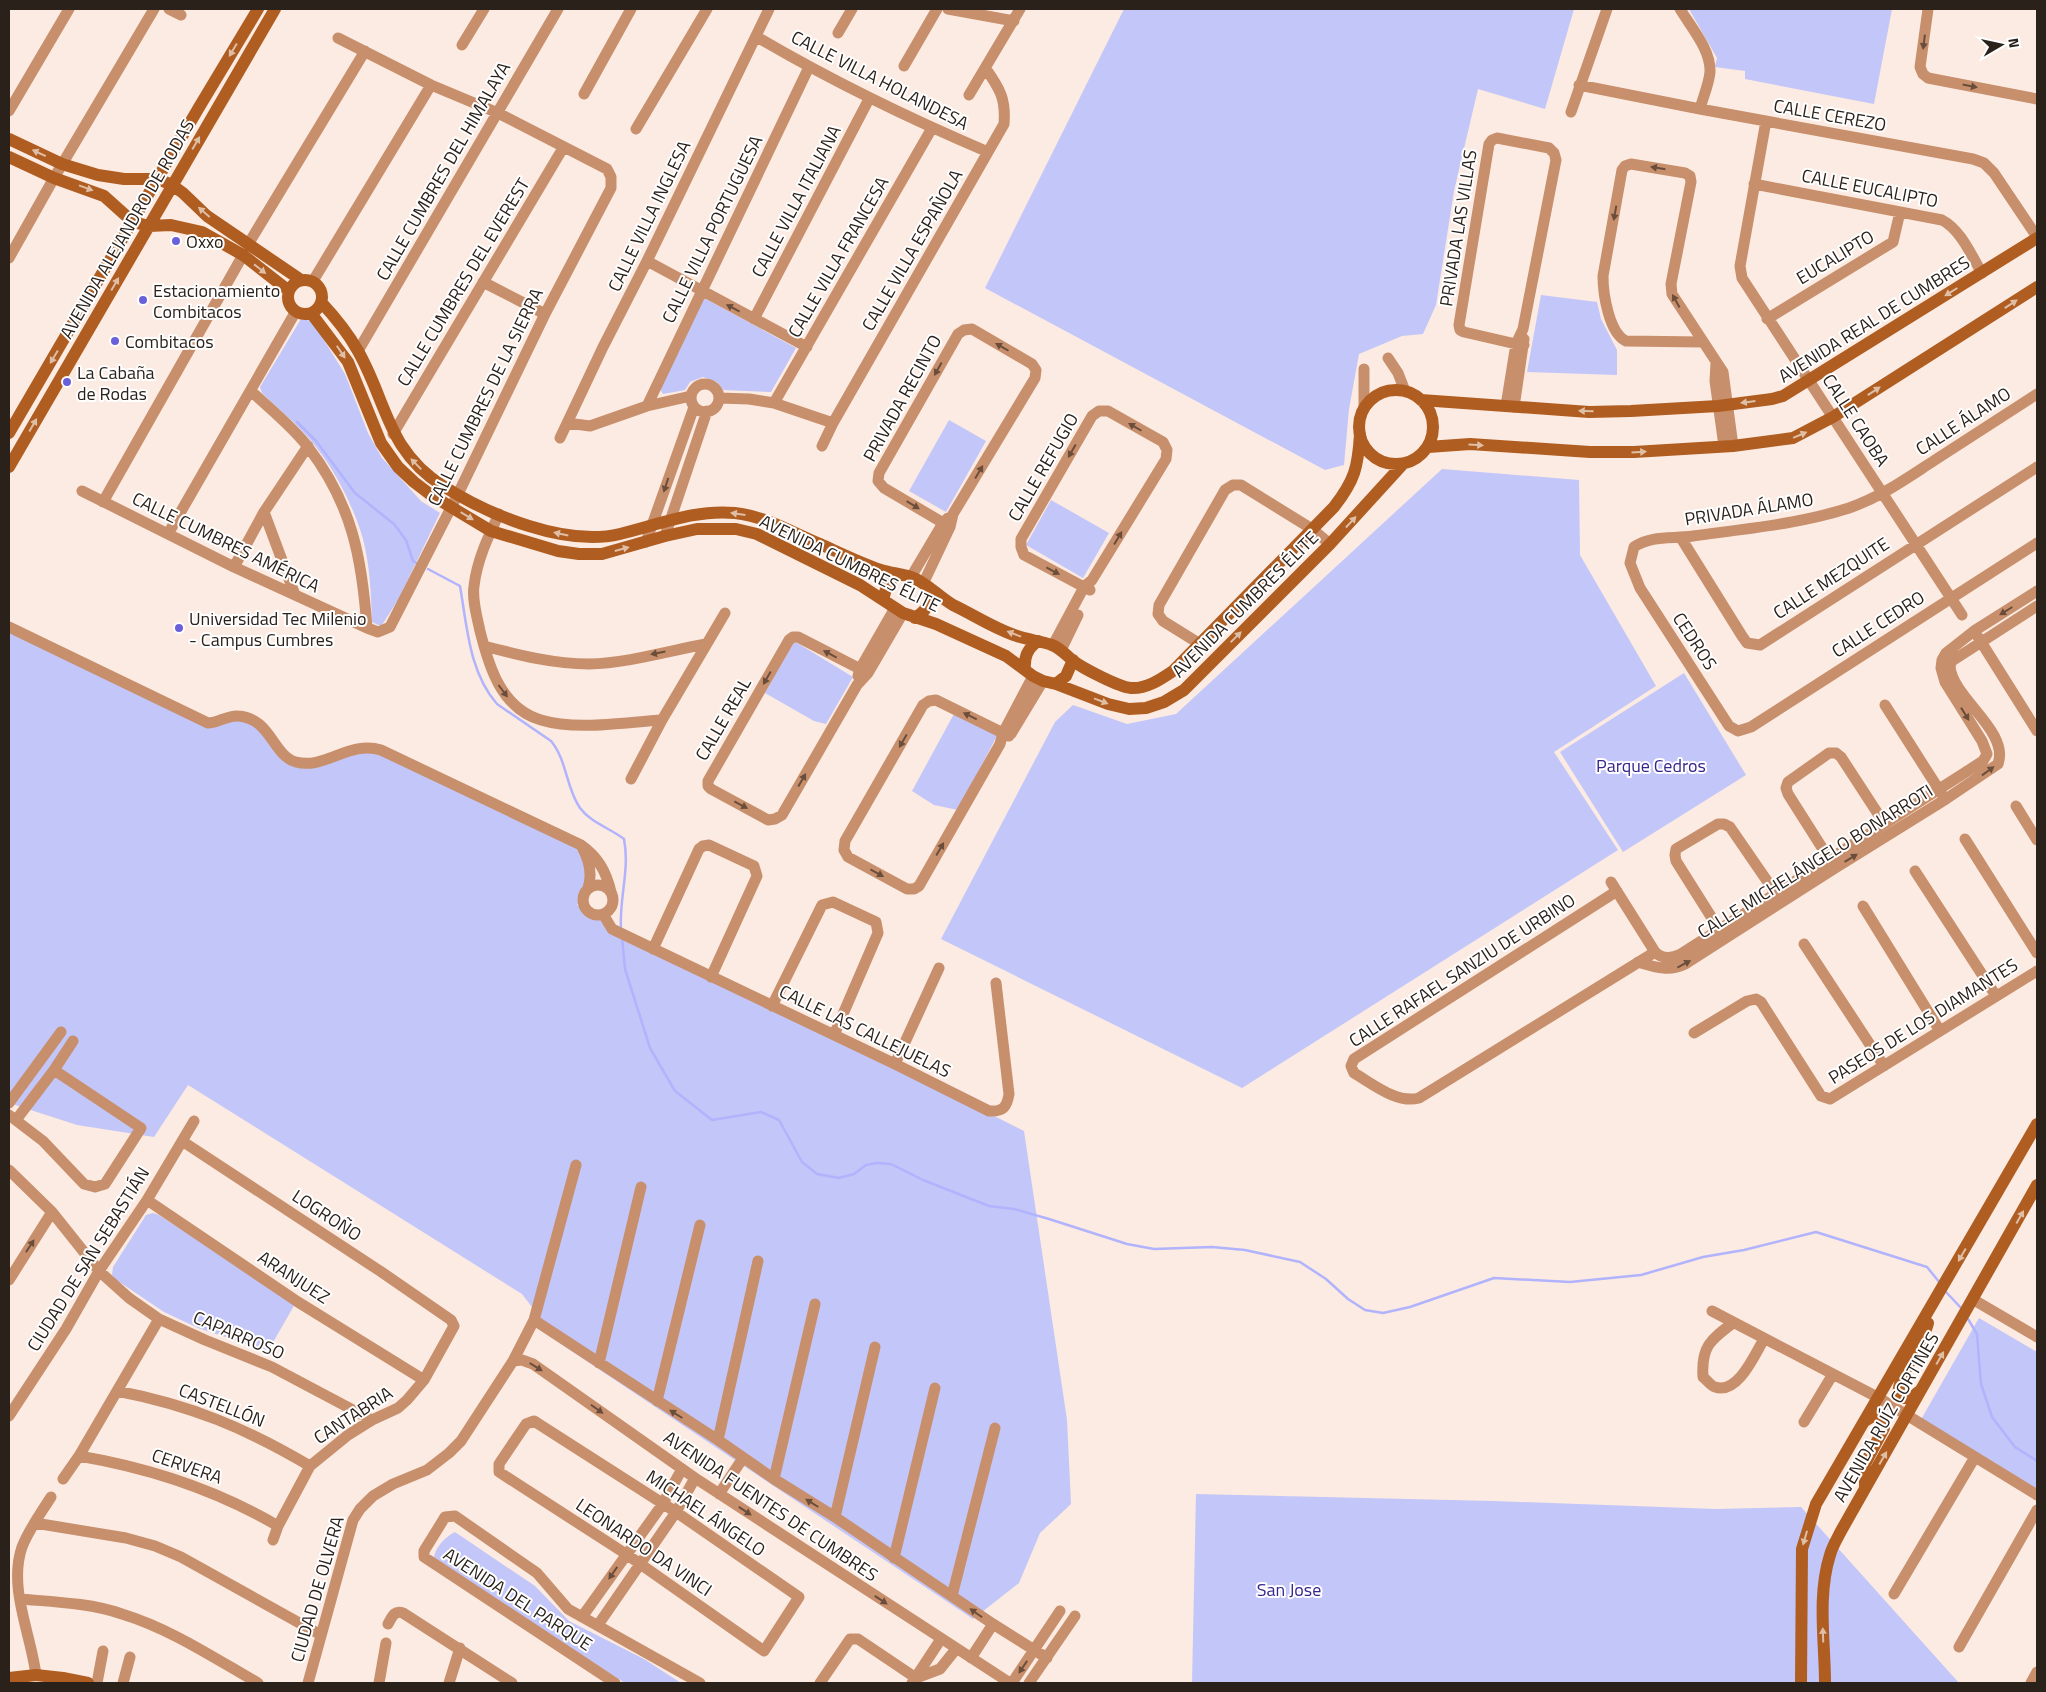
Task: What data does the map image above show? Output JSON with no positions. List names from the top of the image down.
{
  "streets": {
    "street": [
      "CALLE VILLA HOLANDESA",
      "CALLE CEREZO",
      "CALLE CUMBRES DEL HIMALAYA",
      "CALLE EUCALIPTO",
      "CALLE VILLA ITALIANA",
      "CALLE VILLA INGLESA",
      "PRIVADA LAS VILLAS",
      "AVENIDA ALEJANDRO DE RODAS",
      "CALLE VILLA PORTUGUESA",
      "CALLE VILLA ESPAÑOLA",
      "CALLE VILLA FRANCESA",
      "EUCALIPTO",
      "CALLE CUMBRES DEL EVEREST",
      "AVENIDA REAL DE CUMBRES",
      "CALLE CUMBRES DE LA SIERRA",
      "PRIVADA RECINTO",
      "CALLE CAOBA",
      "CALLE ÁLAMO",
      "CALLE REFUGIO",
      "PRIVADA ÁLAMO",
      "CALLE CUMBRES AMÉRICA",
      "AVENIDA CUMBRES ÉLITE",
      "CALLE MEZQUITE",
      "CALLE CEDRO",
      "CEDROS",
      "CALLE REAL",
      "CALLE MICHELÁNGELO BONARROTI",
      "CALLE RAFAEL SANZIU DE URBINO",
      "PASEOS DE LOS DIAMANTES",
      "CALLE LAS CALLEJUELAS",
      "LOGROÑO",
      "CIUDAD DE SAN SEBASTIÁN",
      "ARANJUEZ",
      "CAPARROSO",
      "CASTELLÓN",
      "CANTABRIA",
      "AVENIDA RUÍZ CORTINES",
      "CERVERA",
      "AVENIDA FUENTES DE CUMBRES",
      "MICHAEL ÁNGELO",
      "LEONARDO DA VINCI",
      "CIUDAD DE OLVERA",
      "AVENIDA DEL PARQUE"
    ]
  },
  "crossings": [
    ["CALLE VILLA HOLANDESA", "CALLE VILLA ITALIANA"],
    ["CALLE VILLA HOLANDESA", "CALLE VILLA INGLESA"],
    ["CALLE VILLA HOLANDESA", "CALLE VILLA PORTUGUESA"],
    ["CALLE VILLA HOLANDESA", "CALLE VILLA ESPAÑOLA"],
    ["CALLE VILLA HOLANDESA", "CALLE VILLA FRANCESA"],
    ["CALLE CEREZO", "AVENIDA REAL DE CUMBRES"],
    ["CALLE CEREZO", "CALLE CAOBA"],
    ["CALLE CUMBRES DEL HIMALAYA", "AVENIDA CUMBRES ÉLITE"],
    ["CALLE EUCALIPTO", "EUCALIPTO"],
    ["CALLE EUCALIPTO", "AVENIDA REAL DE CUMBRES"],
    ["CALLE EUCALIPTO", "CALLE CAOBA"],
    ["PRIVADA LAS VILLAS", "AVENIDA REAL DE CUMBRES"],
    ["EUCALIPTO", "CALLE CAOBA"],
    ["CALLE CUMBRES DEL EVEREST", "CALLE CUMBRES DE LA SIERRA"],
    ["CALLE CUMBRES DEL EVEREST", "AVENIDA CUMBRES ÉLITE"],
    ["AVENIDA REAL DE CUMBRES", "CALLE CAOBA"],
    ["AVENIDA REAL DE CUMBRES", "AVENIDA CUMBRES ÉLITE"],
    ["CALLE CUMBRES DE LA SIERRA", "CALLE CUMBRES AMÉRICA"],
    ["CALLE CUMBRES DE LA SIERRA", "AVENIDA CUMBRES ÉLITE"],
    ["PRIVADA RECINTO", "AVENIDA CUMBRES ÉLITE"],
    ["PRIVADA RECINTO", "CALLE REAL"],
    ["CALLE CAOBA", "CALLE ÁLAMO"],
    ["CALLE CAOBA", "PRIVADA ÁLAMO"],
    ["CALLE CAOBA", "CALLE MEZQUITE"],
    ["CALLE CAOBA", "CALLE CEDRO"],
    ["CALLE ÁLAMO", "PRIVADA ÁLAMO"],
    ["CALLE REFUGIO", "AVENIDA CUMBRES ÉLITE"],
    ["PRIVADA ÁLAMO", "CALLE MEZQUITE"],
    ["PRIVADA ÁLAMO", "CEDROS"],
    ["AVENIDA CUMBRES ÉLITE", "CALLE REAL"],
    ["CALLE CEDRO", "CEDROS"],
    ["CALLE MICHELÁNGELO BONARROTI", "CALLE RAFAEL SANZIU DE URBINO"],
    ["LOGROÑO", "CIUDAD DE SAN SEBASTIÁN"],
    ["LOGROÑO", "CANTABRIA"],
    ["CIUDAD DE SAN SEBASTIÁN", "ARANJUEZ"],
    ["CIUDAD DE SAN SEBASTIÁN", "CAPARROSO"],
    ["ARANJUEZ", "CANTABRIA"],
    ["CAPARROSO", "CANTABRIA"],
    ["CASTELLÓN", "CANTABRIA"],
    ["CANTABRIA", "CERVERA"],
    ["AVENIDA FUENTES DE CUMBRES", "CIUDAD DE OLVERA"],
    ["MICHAEL ÁNGELO", "LEONARDO DA VINCI"]
  ],
  "parks": ["Parque Cedros", "San Jose"],
  "places": [
    "Oxxo",
    "Estacionamiento Combitacos",
    "Combitacos",
    "La Cabaña de Rodas",
    "Universidad Tec Milenio - Campus Cumbres"
  ],
  "north": "right"
}
